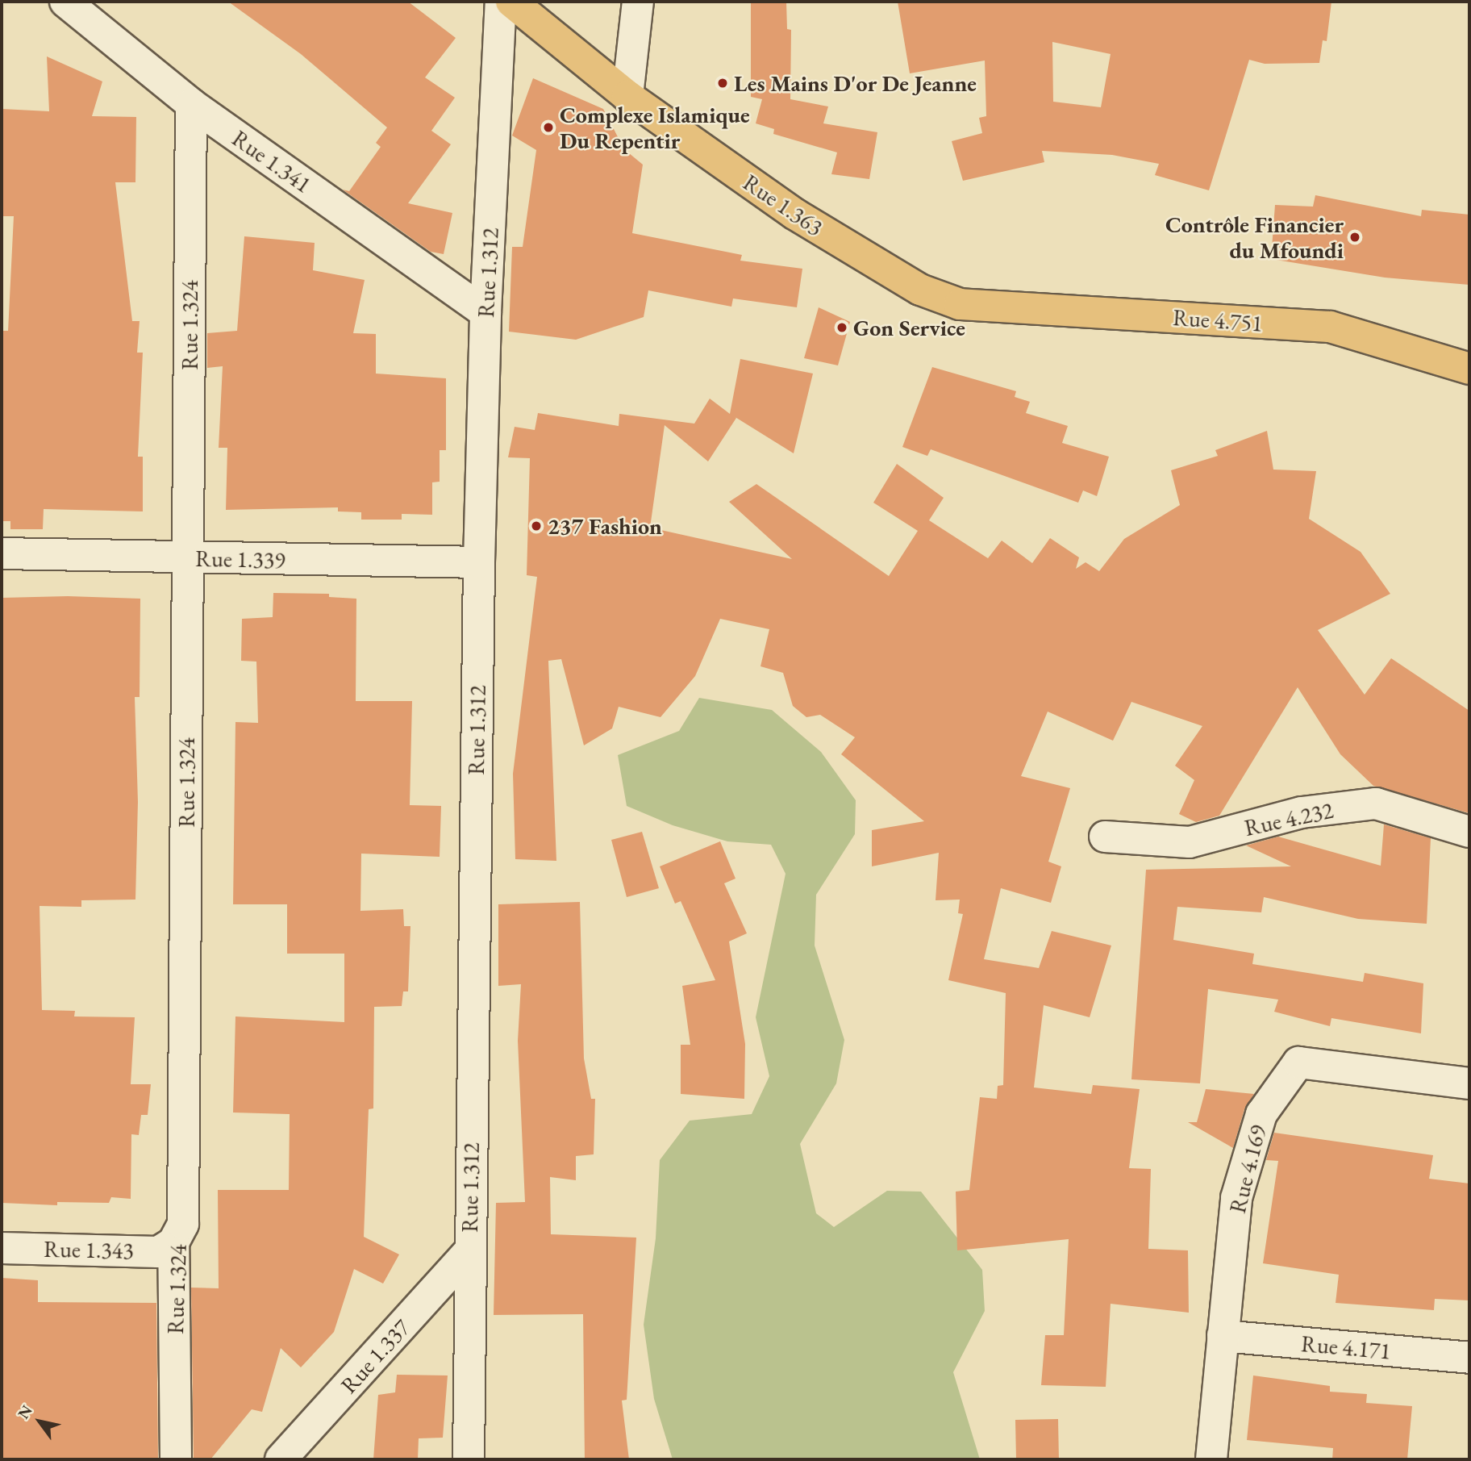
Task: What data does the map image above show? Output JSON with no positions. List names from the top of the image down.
{
  "streets": {
    "main road": ["Rue 1.363", "Rue 4.751"],
    "street": [
      "Rue 1.341",
      "Rue 1.312",
      "Rue 1.324",
      "Rue 1.339",
      "Rue 4.232",
      "Rue 4.169",
      "Rue 1.343",
      "Rue 4.171",
      "Rue 1.337"
    ]
  },
  "crossings": [
    ["Rue 1.341", "Rue 1.312"],
    ["Rue 1.341", "Rue 1.324"],
    ["Rue 1.363", "Rue 4.751"],
    ["Rue 1.312", "Rue 1.339"],
    ["Rue 1.312", "Rue 1.337"],
    ["Rue 1.324", "Rue 1.339"],
    ["Rue 1.324", "Rue 1.343"],
    ["Rue 4.169", "Rue 4.171"]
  ],
  "places": [
    "Les Mains D'or De Jeanne",
    "Complexe Islamique Du Repentir",
    "Contrôle Financier du Mfoundi",
    "Gon Service",
    "237 Fashion"
  ],
  "north": "top left"
}
